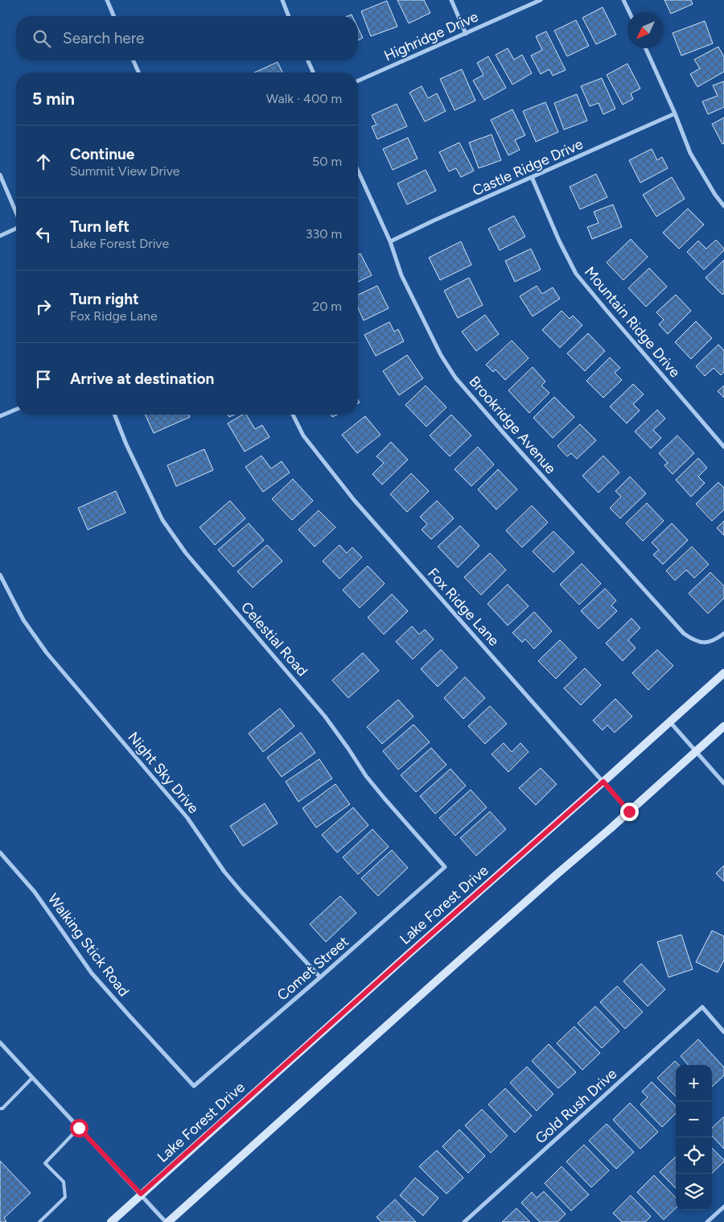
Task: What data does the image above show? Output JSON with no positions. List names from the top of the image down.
{
  "streets": {
    "main road": ["Lake Forest Drive"],
    "street": [
      "Highridge Drive",
      "Castle Ridge Drive",
      "Mountain Ridge Drive",
      "Brookridge Avenue",
      "Fox Ridge Lane",
      "Celestial Road",
      "Night Sky Drive",
      "Walking Stick Road",
      "Comet Street",
      "Gold Rush Drive"
    ]
  },
  "crossings": [
    ["Castle Ridge Drive", "Mountain Ridge Drive"],
    ["Castle Ridge Drive", "Brookridge Avenue"],
    ["Fox Ridge Lane", "Lake Forest Drive"],
    ["Celestial Road", "Comet Street"],
    ["Night Sky Drive", "Comet Street"],
    ["Walking Stick Road", "Comet Street"]
  ],
  "north": "bottom left",
  "page": {
    "search": "Search here",
    "heading": ["5 min", "Walk · 400 m"],
    "list": [
      ["Continue", "Summit View Drive", "50 m"],
      ["Turn left", "Lake Forest Drive", "330 m"],
      ["Turn right", "Fox Ridge Lane", "20 m"],
      "Arrive at destination"
    ],
    "map_buttons": ["+", "−"]
  }
}
